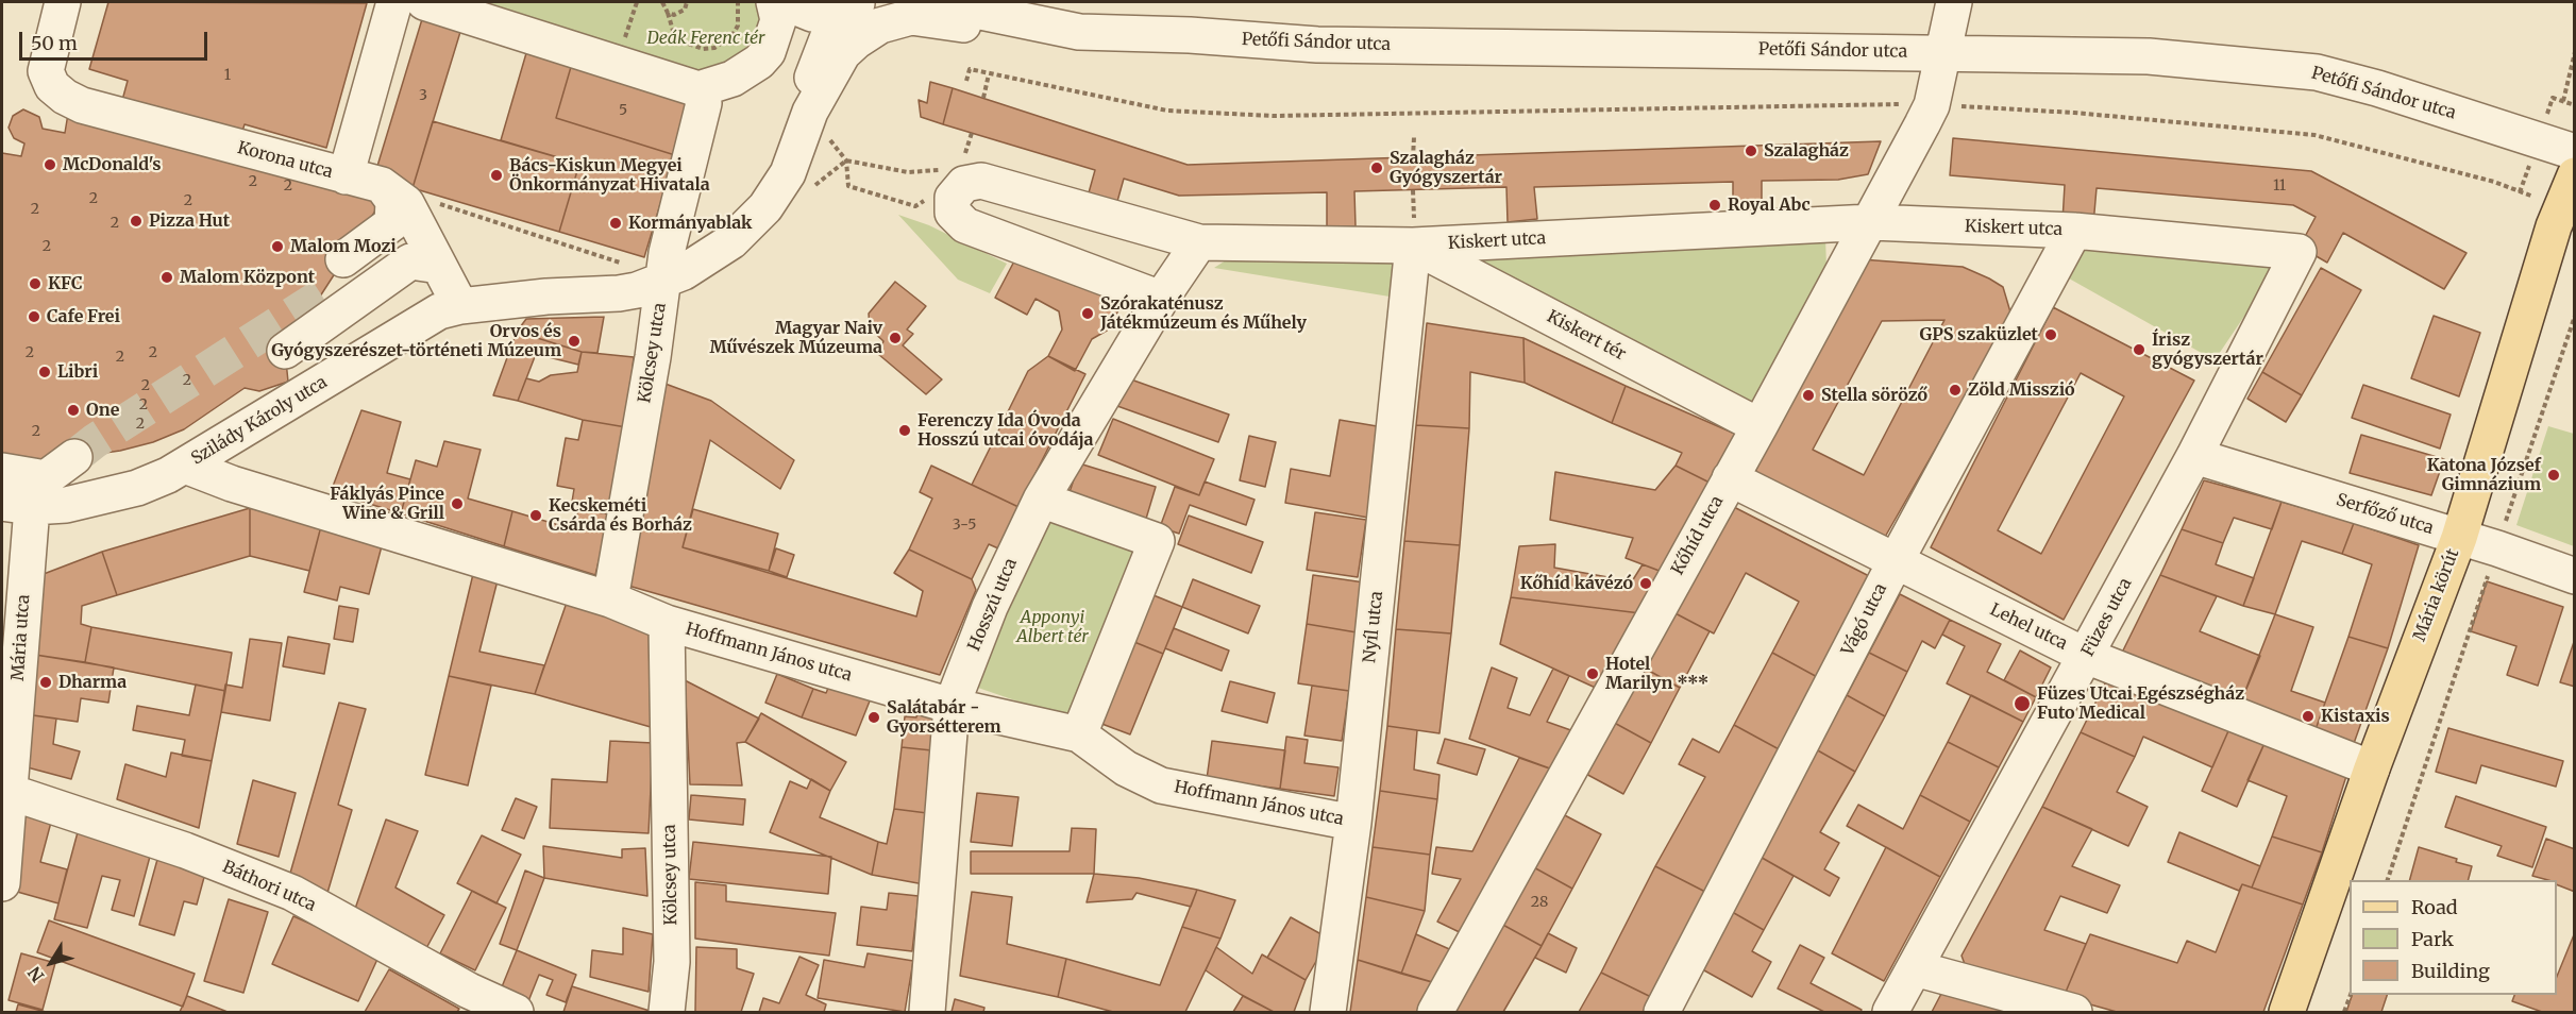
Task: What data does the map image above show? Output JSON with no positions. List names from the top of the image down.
{
  "streets": {
    "main road": ["Mária körút"],
    "street": [
      "Petőfi Sándor utca",
      "Korona utca",
      "Kiskert utca",
      "Kiskert tér",
      "Kölcsey utca",
      "Szilády Károly utca",
      "Serfőző utca",
      "Kőhíd utca",
      "Hosszú utca",
      "Füzes utca",
      "Vágó utca",
      "Nyíl utca",
      "Lehel utca",
      "Mária utca",
      "Hoffmann János utca",
      "Báthori utca"
    ]
  },
  "crossings": [
    ["Petőfi Sándor utca", "Kőhíd utca"],
    ["Korona utca", "Szilády Károly utca"],
    ["Kiskert utca", "Kiskert tér"],
    ["Kiskert utca", "Kőhíd utca"],
    ["Kiskert utca", "Hosszú utca"],
    ["Kiskert utca", "Füzes utca"],
    ["Kiskert utca", "Vágó utca"],
    ["Kiskert utca", "Nyíl utca"],
    ["Kiskert tér", "Kőhíd utca"],
    ["Kiskert tér", "Nyíl utca"],
    ["Kölcsey utca", "Szilády Károly utca"],
    ["Kölcsey utca", "Hoffmann János utca"],
    ["Szilády Károly utca", "Mária utca"],
    ["Szilády Károly utca", "Hoffmann János utca"],
    ["Serfőző utca", "Mária körút"],
    ["Serfőző utca", "Füzes utca"],
    ["Kőhíd utca", "Lehel utca"],
    ["Mária körút", "Lehel utca"],
    ["Hosszú utca", "Hoffmann János utca"],
    ["Füzes utca", "Lehel utca"],
    ["Vágó utca", "Lehel utca"],
    ["Nyíl utca", "Hoffmann János utca"],
    ["Mária utca", "Báthori utca"]
  ],
  "parks": ["Deák Ferenc tér", "Apponyi Albert tér"],
  "places": [
    "Szalagház",
    "McDonald's",
    "Szalagház Gyógyszertár",
    "Bács-Kiskun Megyei Önkormányzat Hivatala",
    "Royal Abc",
    "Pizza Hut",
    "Kormányablak",
    "Malom Mozi",
    "Malom Központ",
    "KFC",
    "Szórakaténusz Játékmúzeum és Műhely",
    "Cafe Frei",
    "GPS szaküzlet",
    "Magyar Naiv Művészek Múzeuma",
    "Orvos és Gyógyszerészet-történeti Múzeum",
    "Írisz gyógyszertár",
    "Libri",
    "Zöld Misszió",
    "Stella söröző",
    "One",
    "Ferenczy Ida Óvoda Hosszú utcai óvodája",
    "Katona József Gimnázium",
    "Fáklyás Pince Wine & Grill",
    "Kecskeméti Csárda és Borház",
    "Kőhíd kávézó",
    "Hotel Marilyn ***",
    "Dharma",
    "Füzes Utcai Egészségház Futo Medical",
    "Kistaxis",
    "Salátabár - Gyorsétterem"
  ],
  "house_numbers": [
    "1",
    "3",
    "5",
    "2",
    "2",
    "11",
    "2",
    "2",
    "2",
    "2",
    "2",
    "2",
    "2",
    "2",
    "2",
    "2",
    "2",
    "2",
    "2",
    "3-5",
    "28"
  ],
  "legend": ["Road", "Park", "Building"],
  "scale_bar": "50 m",
  "north": "bottom left"
}
